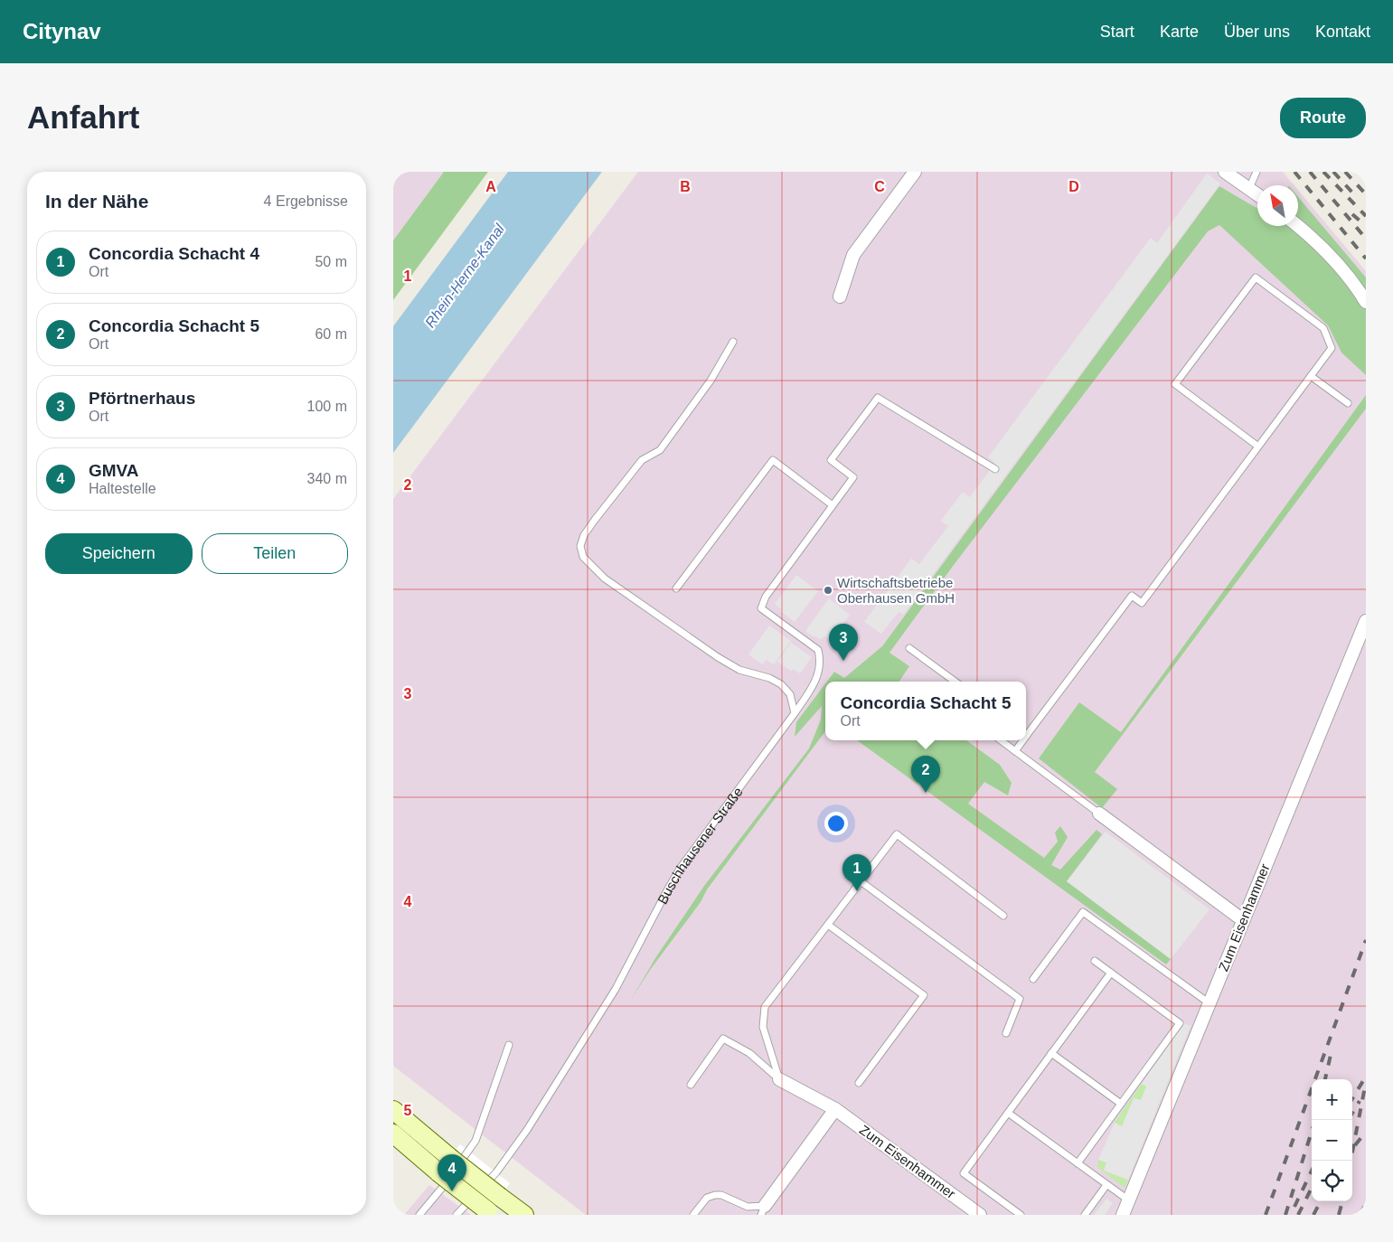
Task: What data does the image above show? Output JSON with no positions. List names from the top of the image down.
{
  "streets": {
    "street": ["Zum Eisenhammer"],
    "lane": ["Buschhausener Straße"]
  },
  "water": ["Rhein-Herne-Kanal"],
  "places": ["Wirtschaftsbetriebe Oberhausen GmbH"],
  "north": "top left",
  "page": {
    "header": "Citynav",
    "nav": [
      "Start",
      "Karte",
      "Über uns",
      "Kontakt"
    ],
    "buttons": [
      "Route",
      ["Speichern", "Teilen"]
    ],
    "title": "Anfahrt",
    "heading": ["In der Nähe", "4 Ergebnisse"],
    "list": [
      {
        "mark": "1",
        "name": "Concordia Schacht 4",
        "note": "Ort",
        "value": "50 m"
      },
      {
        "mark": "2",
        "name": "Concordia Schacht 5",
        "note": "Ort",
        "value": "60 m"
      },
      {
        "mark": "3",
        "name": "Pförtnerhaus",
        "note": "Ort",
        "value": "100 m"
      },
      {
        "mark": "4",
        "name": "GMVA",
        "note": "Haltestelle",
        "value": "340 m"
      }
    ],
    "pins": [
      "3",
      "2",
      "1",
      "4"
    ],
    "popup": ["Concordia Schacht 5", "Ort"],
    "map_buttons": ["+", "−"]
  },
  "grid": {
    "columns": [
      "A",
      "B",
      "C",
      "D"
    ],
    "rows": [
      "1",
      "2",
      "3",
      "4",
      "5"
    ]
  }
}
